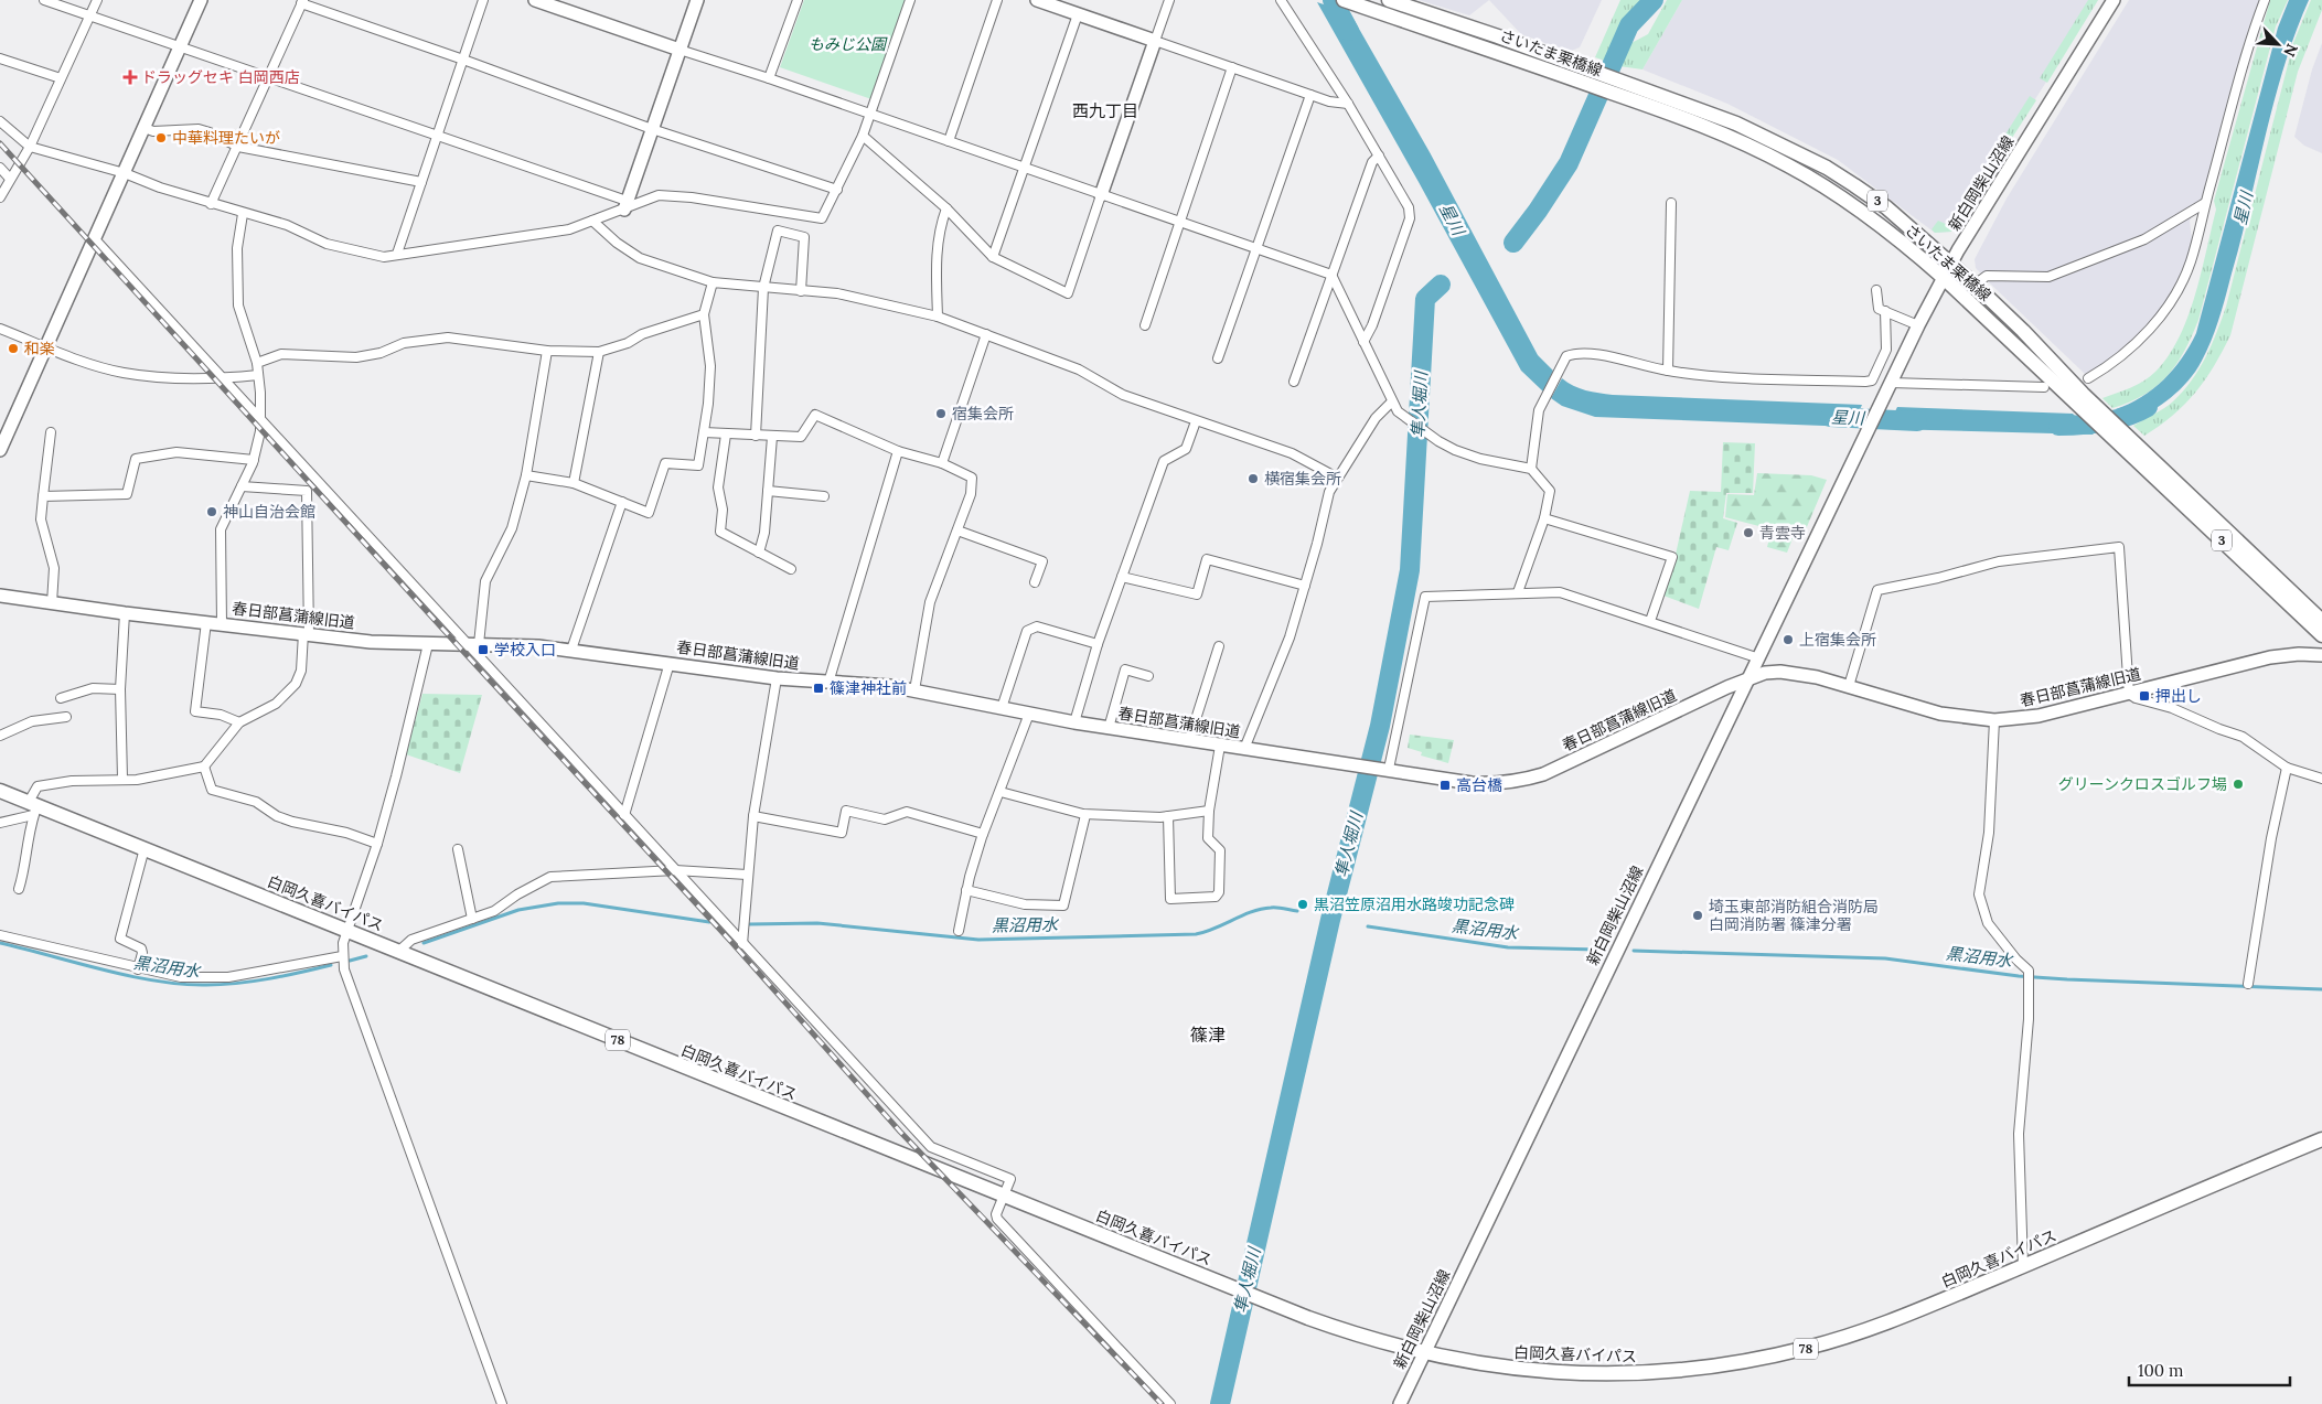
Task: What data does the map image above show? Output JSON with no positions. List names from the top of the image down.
{
  "streets": {
    "main road": [
      "さいたま栗橋線",
      "3",
      "白岡久喜バイパス",
      "78"
    ],
    "street": ["新白岡柴山沼線", "春日部菖蒲線旧道"]
  },
  "crossings": [
    ["さいたま栗橋線", "新白岡柴山沼線"],
    ["新白岡柴山沼線", "春日部菖蒲線旧道"],
    ["新白岡柴山沼線", "白岡久喜バイパス"]
  ],
  "districts": ["西九丁目", "篠津"],
  "water": ["星川", "隼人堀川", "黒沼用水"],
  "parks": ["もみじ公園"],
  "places": {
    "health": ["ドラッグセキ 白岡西店"],
    "other": [
      "中華料理たいが",
      "和楽",
      "宿集会所",
      "横宿集会所",
      "神山自治会館",
      "青雲寺",
      "上宿集会所",
      "グリーンクロスゴルフ場",
      "黒沼笠原沼用水路竣功記念碑",
      "埼玉東部消防組合消防局 白岡消防署 篠津分署"
    ],
    "transit": [
      "学校入口",
      "篠津神社前",
      "押出し",
      "高台橋"
    ]
  },
  "scale_bar": "100 m",
  "north": "bottom right"
}
